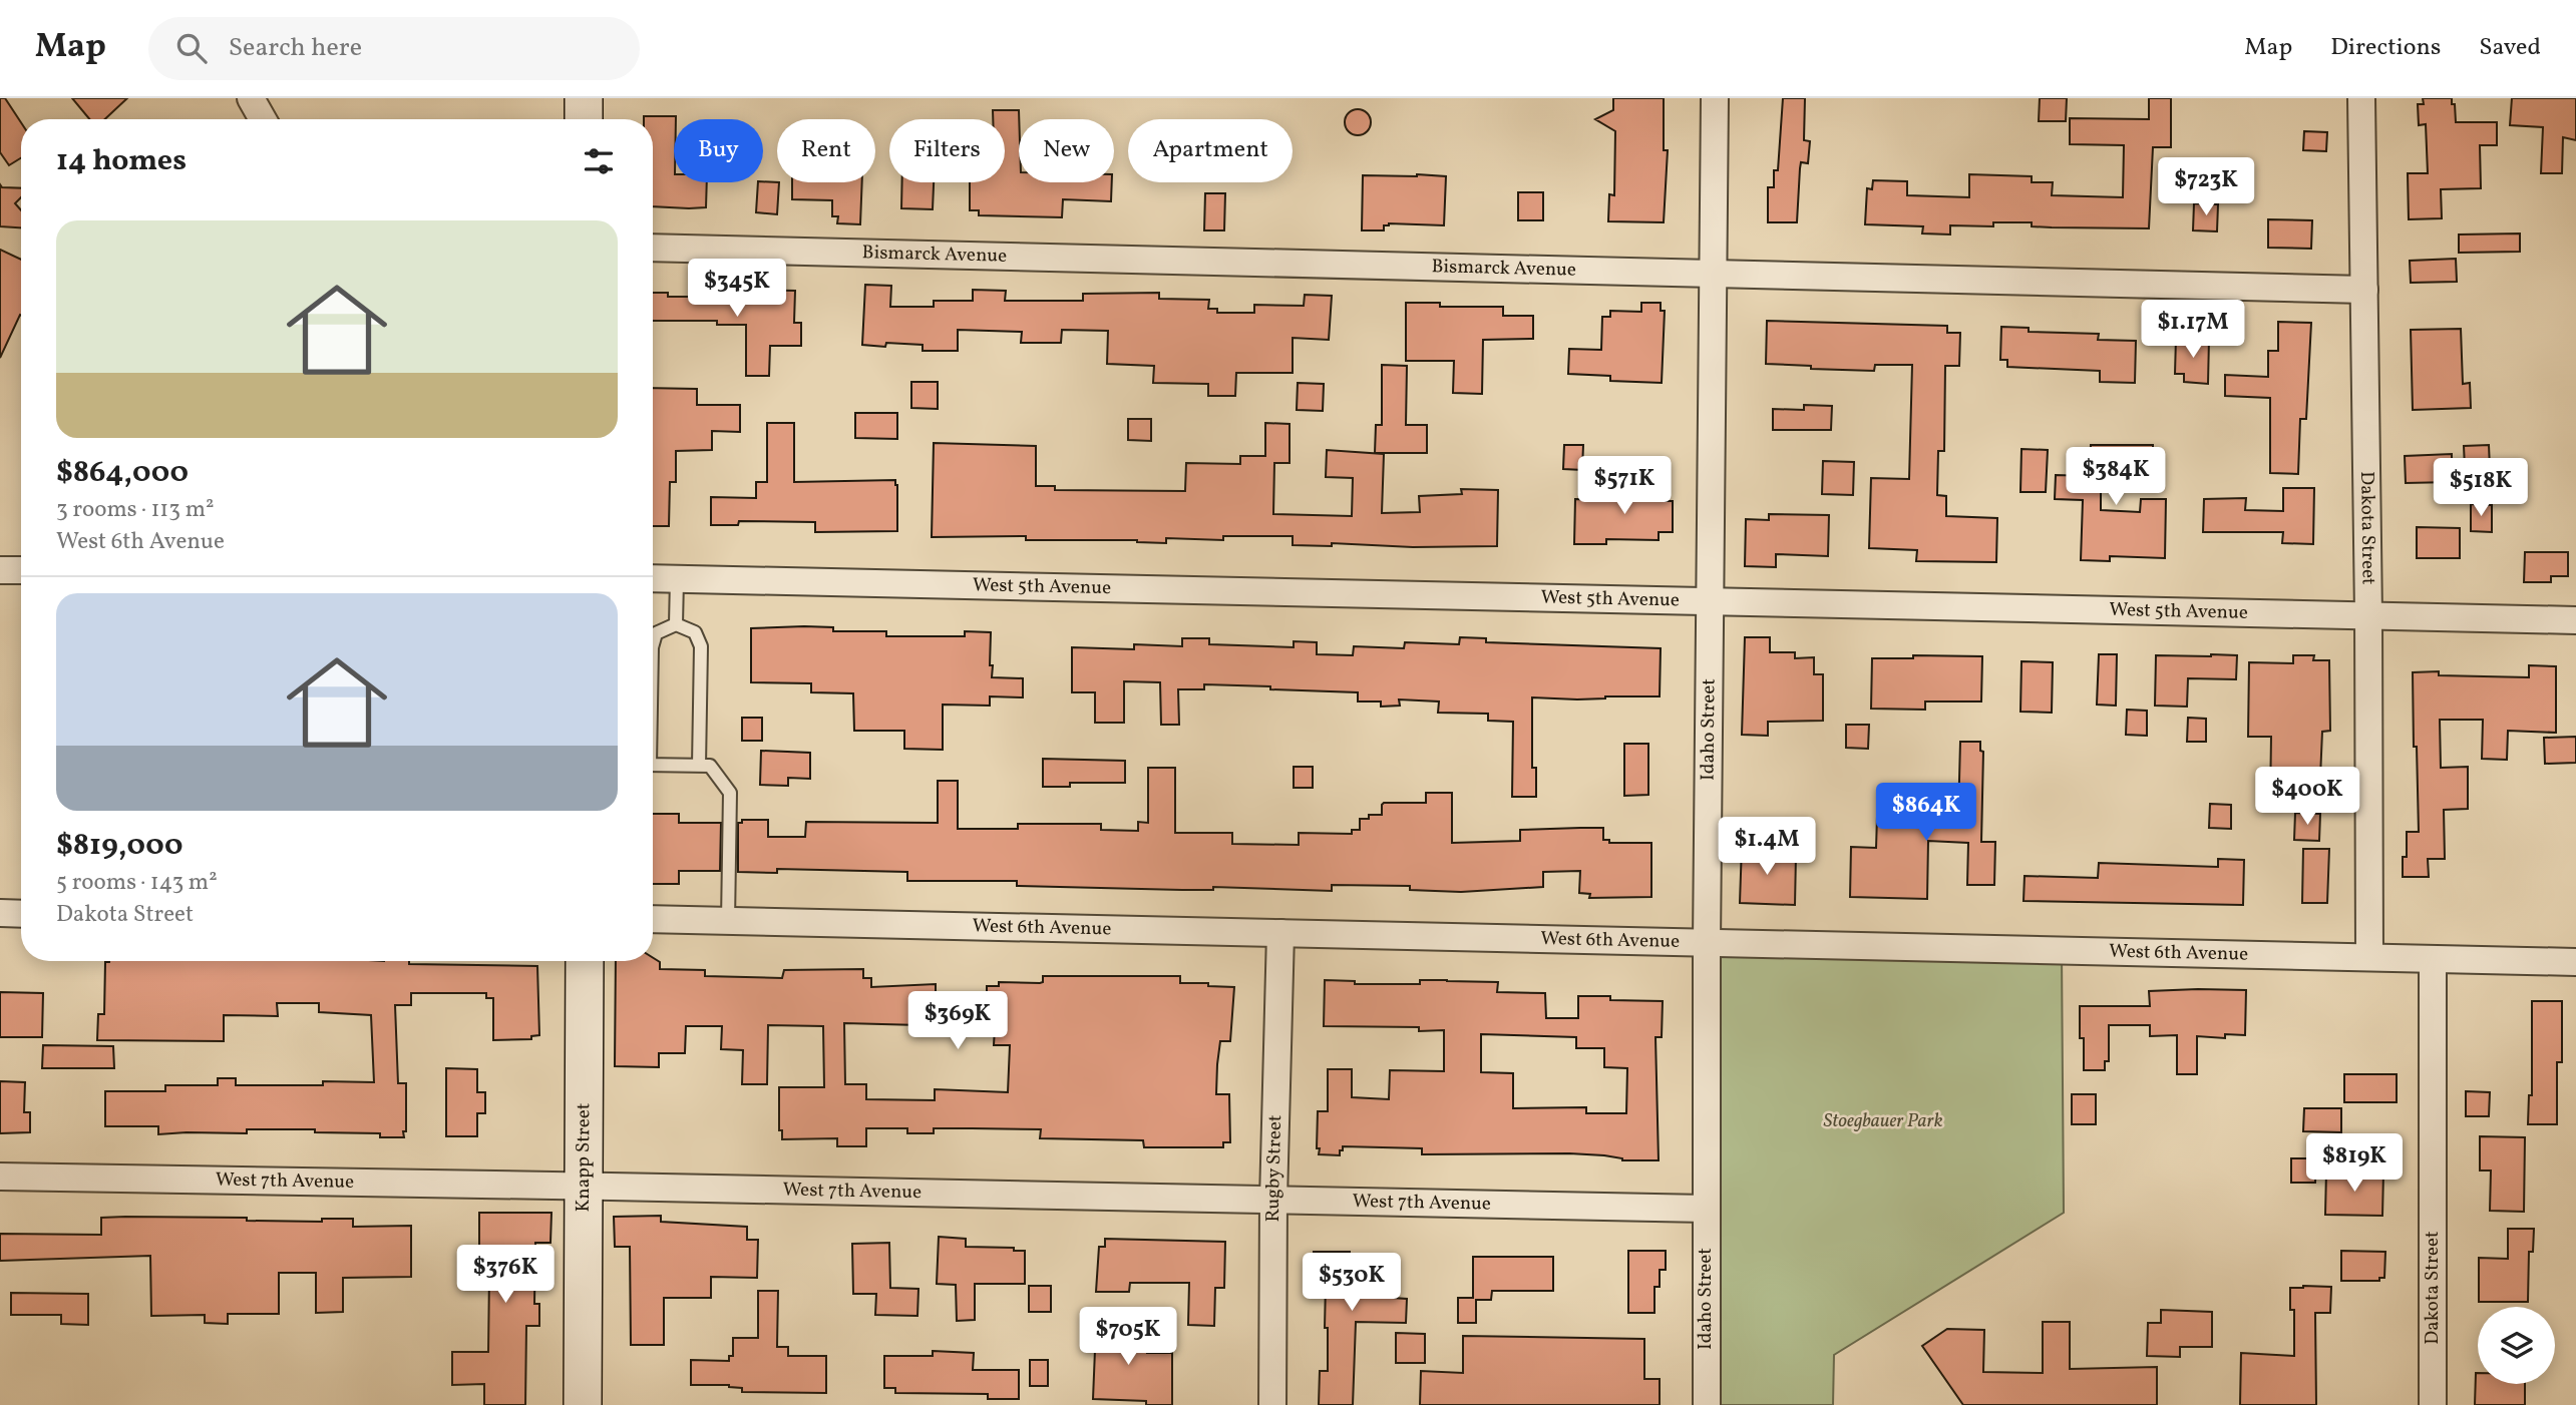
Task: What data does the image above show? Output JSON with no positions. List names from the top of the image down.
{
  "streets": {
    "street": [
      "Bismarck Avenue",
      "Dakota Street",
      "West 5th Avenue",
      "Idaho Street",
      "West 6th Avenue",
      "Knapp Street",
      "Rugby Street",
      "West 7th Avenue"
    ]
  },
  "crossings": [
    ["Bismarck Avenue", "Dakota Street"],
    ["Bismarck Avenue", "Idaho Street"],
    ["Dakota Street", "West 5th Avenue"],
    ["Dakota Street", "West 6th Avenue"],
    ["West 5th Avenue", "Idaho Street"],
    ["Idaho Street", "West 6th Avenue"],
    ["Idaho Street", "West 7th Avenue"],
    ["West 6th Avenue", "Rugby Street"],
    ["Knapp Street", "West 7th Avenue"],
    ["Rugby Street", "West 7th Avenue"]
  ],
  "parks": ["Stoegbauer Park"],
  "page": {
    "header": "Map",
    "search": "Search here",
    "nav": ["Map", "Directions", "Saved"],
    "chip": [
      "Buy",
      "Rent",
      "Filters",
      "New",
      "Apartment"
    ],
    "heading": "14 homes",
    "price": [
      "$723K",
      "$345K",
      "$1.17M",
      "$384K",
      "$571K",
      "$518K",
      "$400K",
      "$864K",
      "$1.4M",
      "$369K",
      "$819K",
      "$376K",
      "$530K",
      "$705K"
    ],
    "list": [
      {
        "name": "$864,000",
        "note": "3 rooms · 113 m² · West 6th Avenue"
      },
      {
        "name": "$819,000",
        "note": "5 rooms · 143 m² · Dakota Street"
      }
    ]
  }
}
